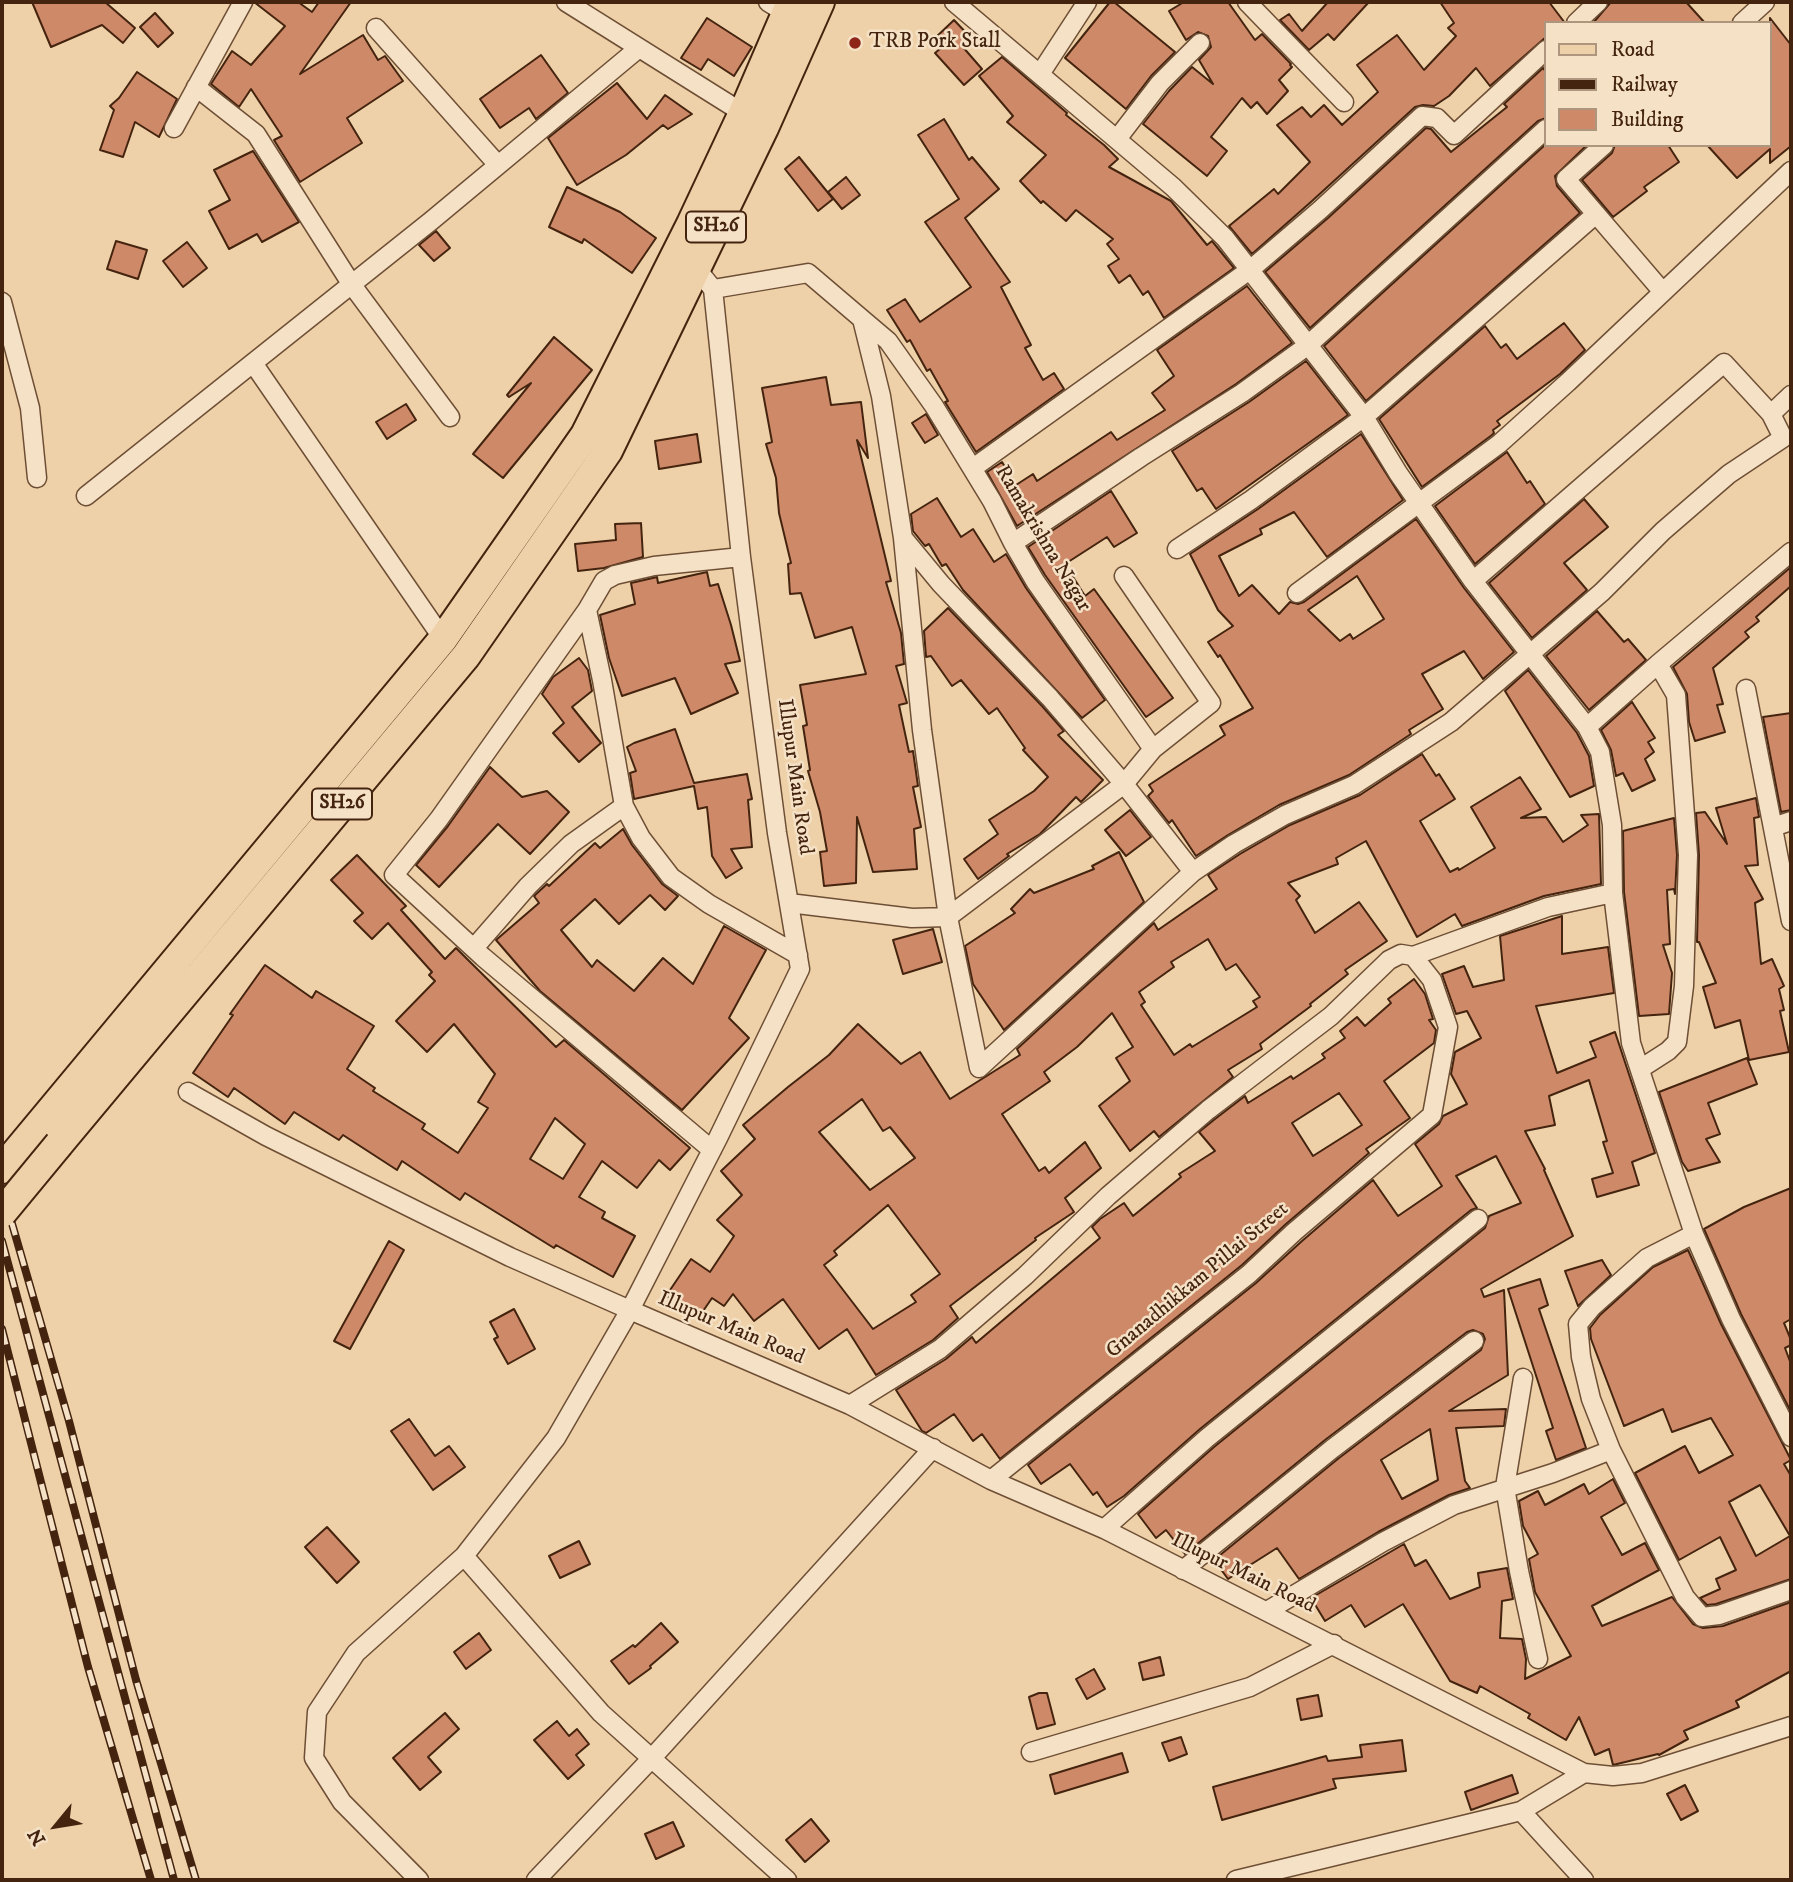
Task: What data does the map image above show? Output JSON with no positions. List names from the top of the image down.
{
  "streets": {
    "main road": ["SH26"],
    "street": ["Ramakrishna Nagar", "Illupur Main Road", "Gnanadhikkam Pillai Street"]
  },
  "crossings": [
    ["SH26", "Ramakrishna Nagar"],
    ["SH26", "Illupur Main Road"],
    ["Ramakrishna Nagar", "Illupur Main Road"],
    ["Illupur Main Road", "Gnanadhikkam Pillai Street"]
  ],
  "places": ["TRB Pork Stall"],
  "legend": ["Road", "Railway", "Building"],
  "north": "bottom left"
}
